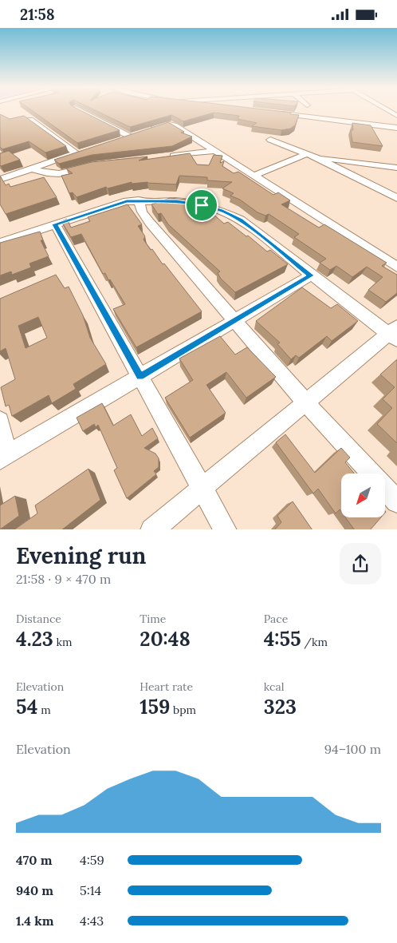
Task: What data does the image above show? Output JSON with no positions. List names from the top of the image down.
{
  "north": "bottom left",
  "page": {
    "status": "21:58",
    "heading": ["Evening run", "21:58 · 9 × 470 m"],
    "stats": [
      ["Distance", "4.23 km"],
      ["Time", "20:48"],
      ["Pace", "4:55 /km"],
      ["Elevation", "54 m"],
      ["Heart rate", "159 bpm"],
      ["kcal", "323"]
    ],
    "chart": ["Elevation", "94–100 m"],
    "list": [
      {
        "name": "470 m",
        "note": "4:59"
      },
      {
        "name": "940 m",
        "note": "5:14"
      },
      {
        "name": "1.4 km",
        "note": "4:43"
      }
    ]
  }
}
